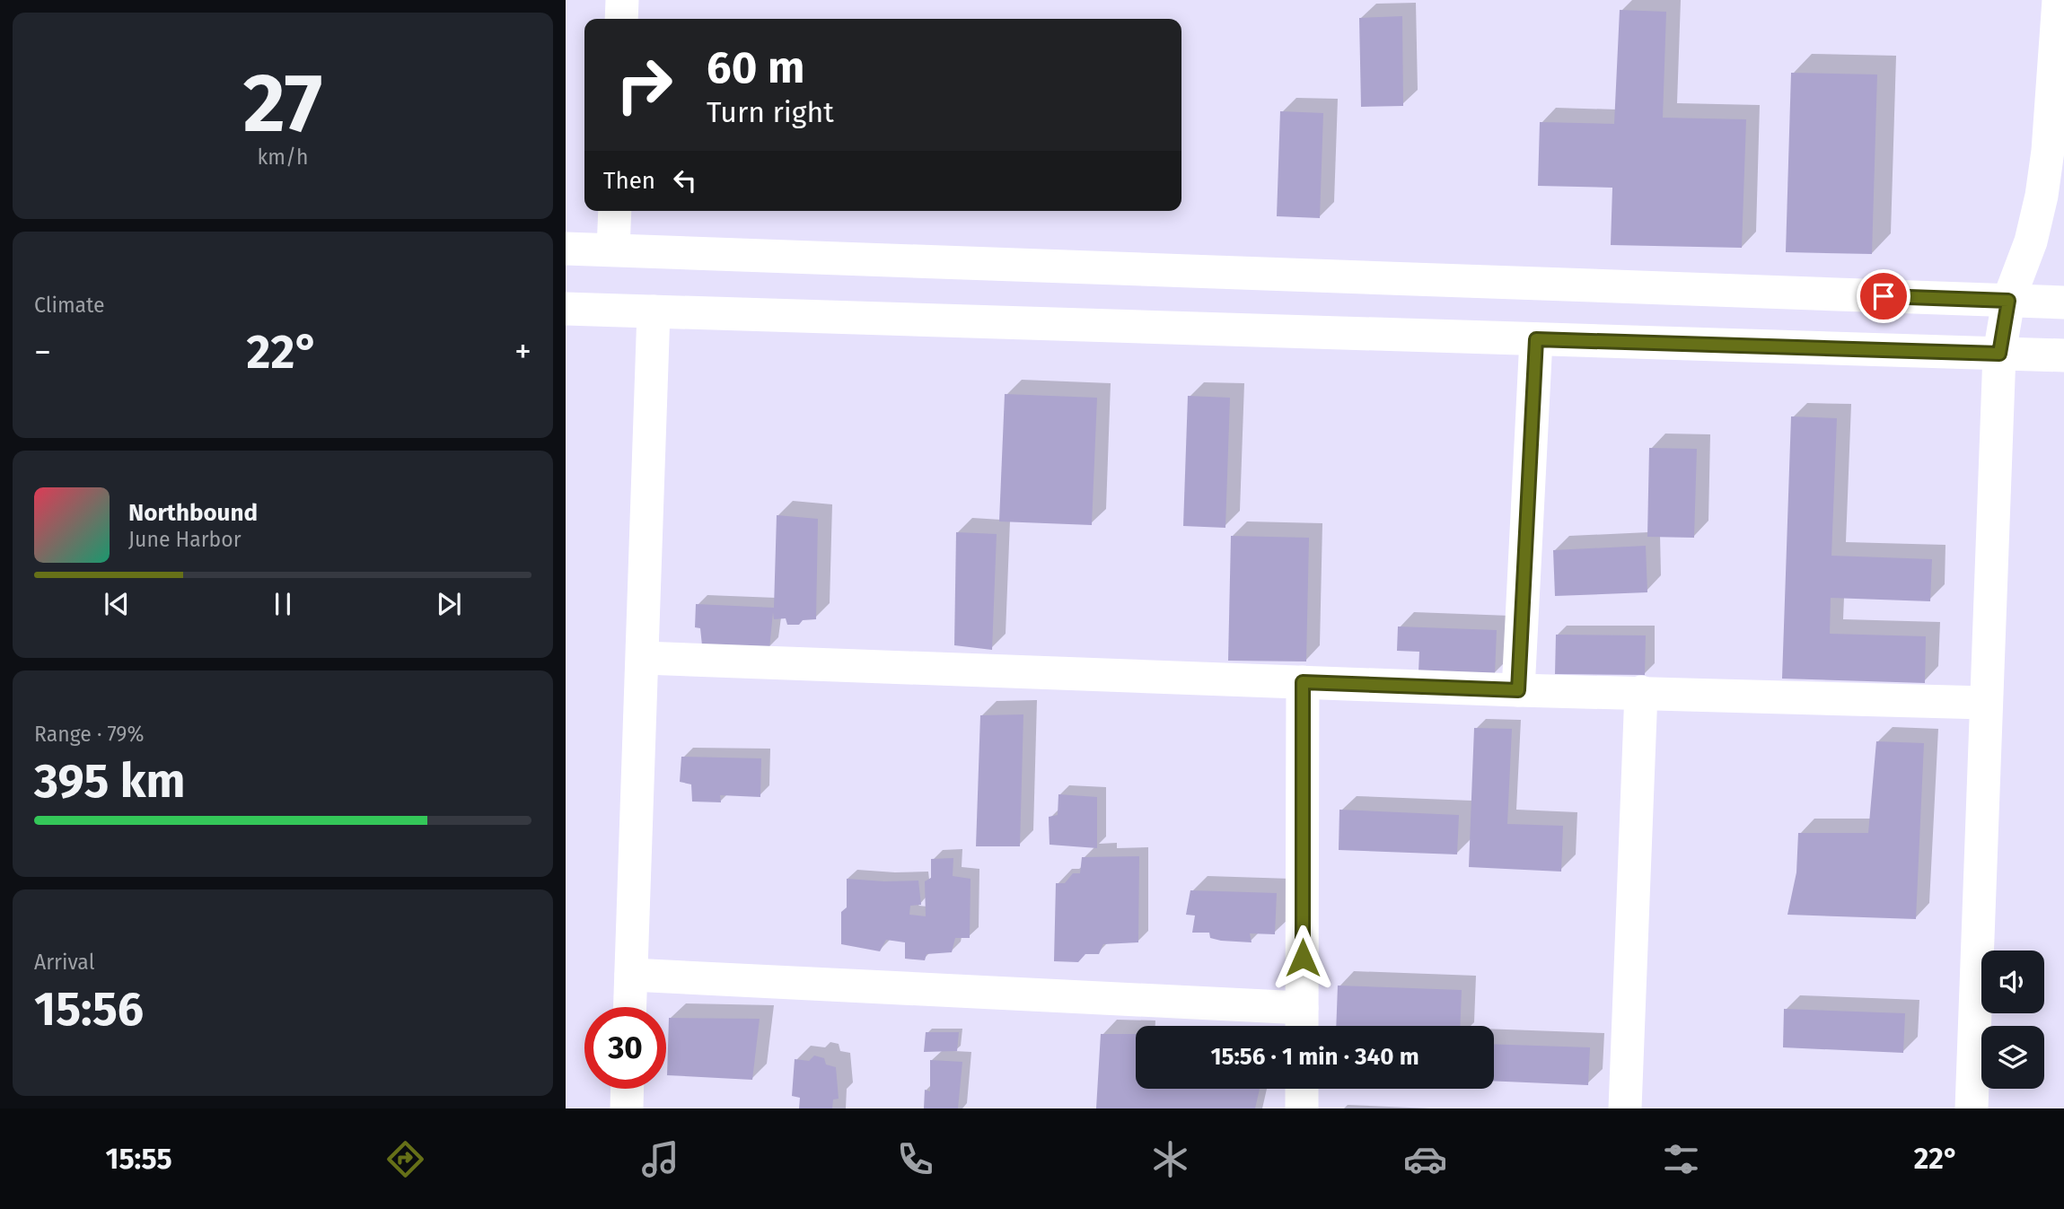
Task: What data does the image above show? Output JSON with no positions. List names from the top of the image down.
{
  "page": {
    "tile": [
      ["27", "km/h"],
      "Climate",
      ["Range · 79%", "395 km"],
      ["Arrival", "15:56"]
    ],
    "turn": ["60 m", "Turn right"],
    "then": "Then",
    "heat": ["−", "22°", "+"],
    "song": ["Northbound", "June Harbor"],
    "limit": "30",
    "trip": "15:56 · 1 min · 340 m",
    "tabs": ["15:55", "22°"]
  }
}
